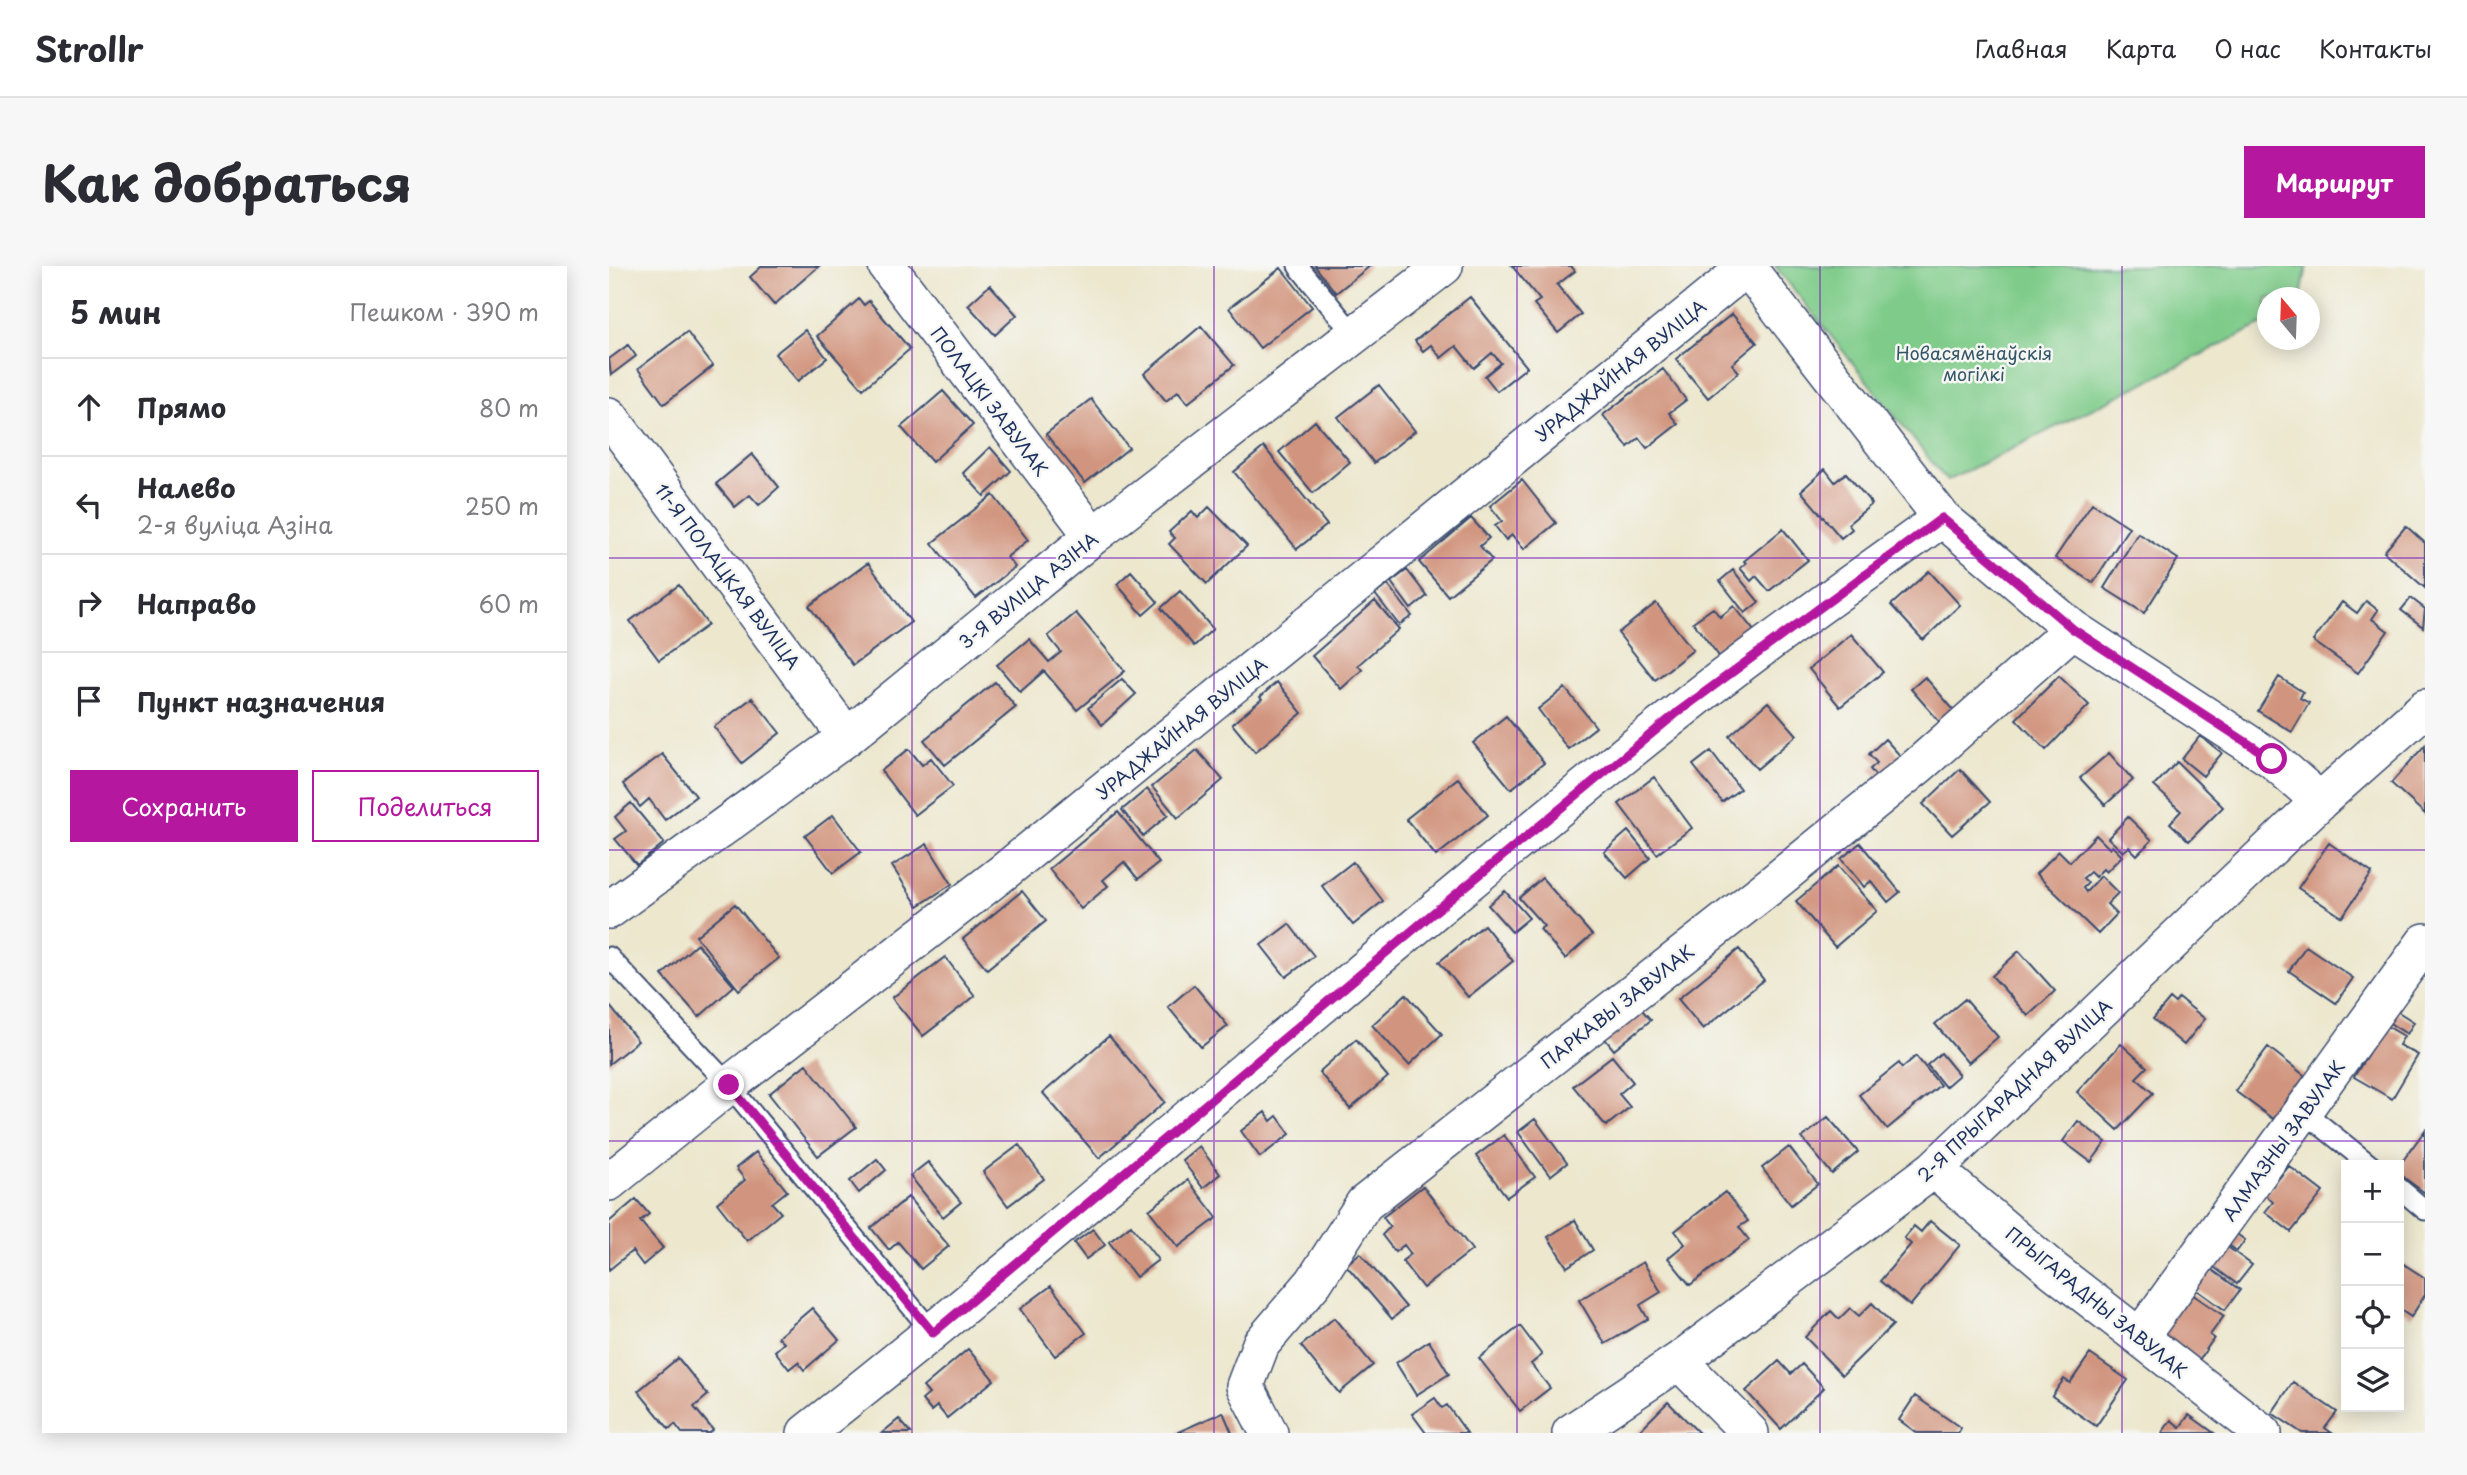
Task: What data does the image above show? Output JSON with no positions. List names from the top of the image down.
{
  "streets": {
    "street": [
      "УРАДЖАЙНАЯ ВУЛІЦА",
      "ПОЛАЦКІ ЗАВУЛАК",
      "11-Я ПОЛАЦКАЯ ВУЛІЦА",
      "3-Я ВУЛІЦА АЗІНА",
      "ПАРКАВЫ ЗАВУЛАК",
      "2-Я ПРЫГАРАДНАЯ ВУЛІЦА",
      "АЛМАЗНЫ ЗАВУЛАК",
      "ПРЫГАРАДНЫ ЗАВУЛАК"
    ]
  },
  "crossings": [
    ["ПОЛАЦКІ ЗАВУЛАК", "3-Я ВУЛІЦА АЗІНА"],
    ["11-Я ПОЛАЦКАЯ ВУЛІЦА", "3-Я ВУЛІЦА АЗІНА"],
    ["2-Я ПРЫГАРАДНАЯ ВУЛІЦА", "ПРЫГАРАДНЫ ЗАВУЛАК"],
    ["АЛМАЗНЫ ЗАВУЛАК", "ПРЫГАРАДНЫ ЗАВУЛАК"]
  ],
  "parks": ["Новасямёнаўскія могілкі"],
  "north": "top",
  "page": {
    "header": "Strollr",
    "nav": [
      "Главная",
      "Карта",
      "О нас",
      "Контакты"
    ],
    "title": "Как добраться",
    "buttons": [
      "Маршрут",
      ["Сохранить", "Поделиться"]
    ],
    "heading": ["5 мин", "Пешком · 390 m"],
    "list": [
      ["Прямо", "80 m"],
      ["Налево", "2-я вуліца Азіна", "250 m"],
      ["Направо", "60 m"],
      "Пункт назначения"
    ],
    "map_buttons": ["+", "−"]
  }
}
